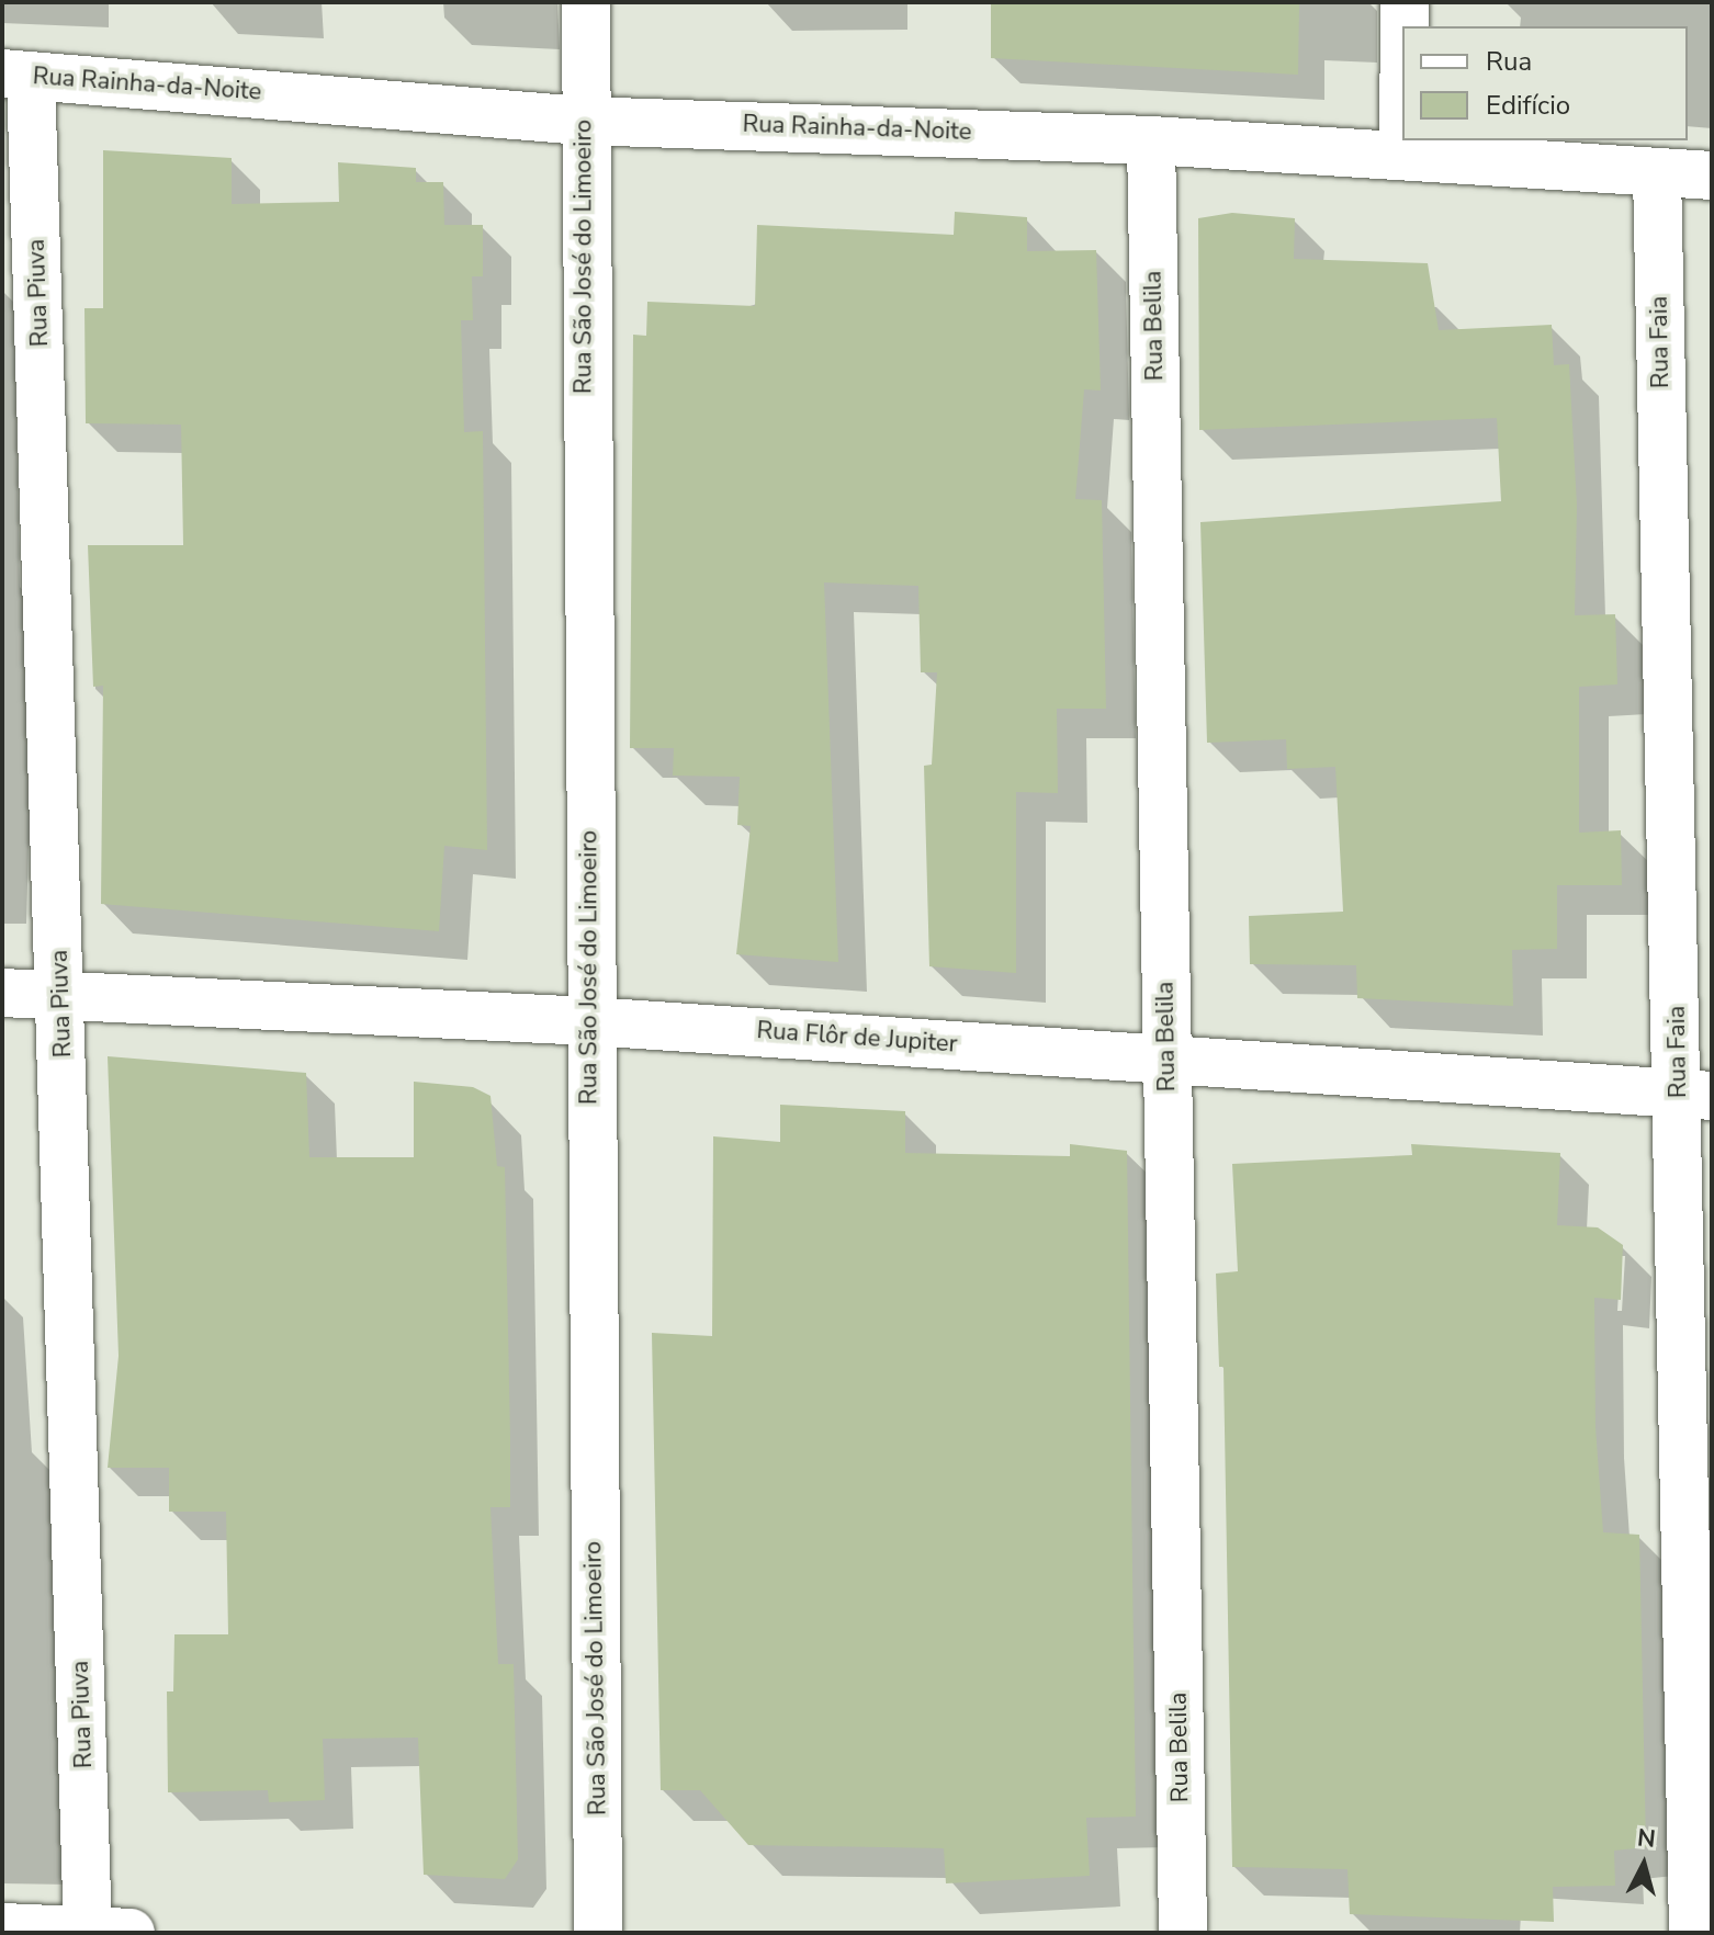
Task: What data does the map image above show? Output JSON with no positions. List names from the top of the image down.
{
  "streets": {
    "street": [
      "Rua Rainha-da-Noite",
      "Rua São José do Limoeiro",
      "Rua Piuva",
      "Rua Belila",
      "Rua Faia",
      "Rua Flôr de Jupiter"
    ]
  },
  "crossings": [
    ["Rua Rainha-da-Noite", "Rua São José do Limoeiro"],
    ["Rua Rainha-da-Noite", "Rua Piuva"],
    ["Rua Rainha-da-Noite", "Rua Belila"],
    ["Rua Rainha-da-Noite", "Rua Faia"],
    ["Rua São José do Limoeiro", "Rua Flôr de Jupiter"],
    ["Rua Piuva", "Rua Flôr de Jupiter"],
    ["Rua Belila", "Rua Flôr de Jupiter"],
    ["Rua Faia", "Rua Flôr de Jupiter"]
  ],
  "legend": ["Rua", "Edifício"],
  "north": "top"
}
